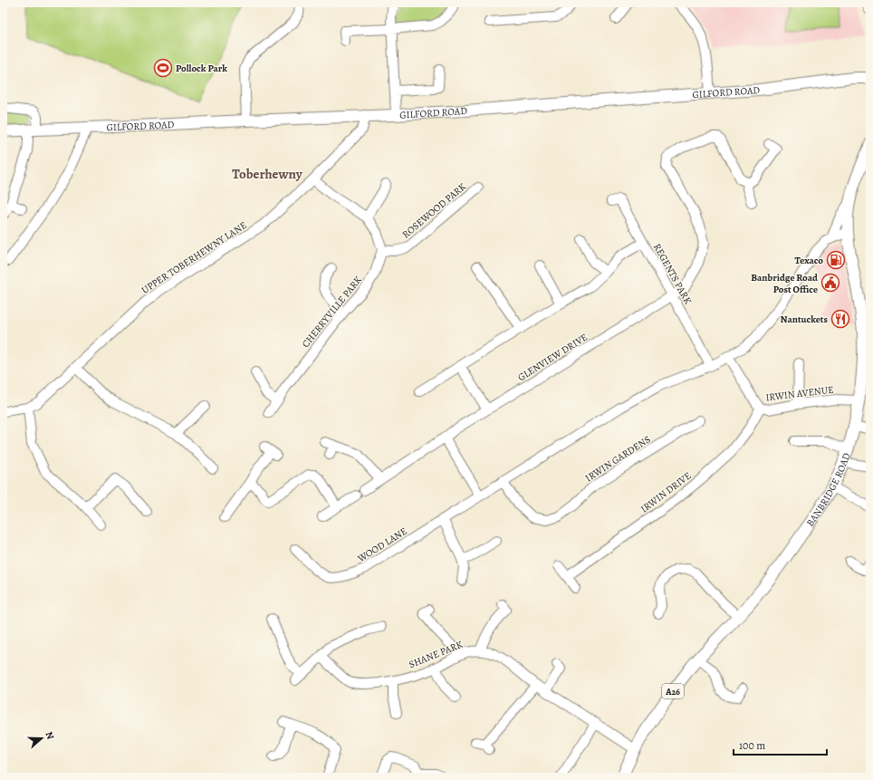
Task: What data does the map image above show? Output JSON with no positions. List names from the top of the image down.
{
  "streets": {
    "main road": ["GILFORD ROAD", "BANBRIDGE ROAD", "A26"],
    "street": [
      "ROSEWOOD PARK",
      "UPPER TOBERHEWNY LANE",
      "REGENTS PARK",
      "CHERRYVILLE PARK",
      "GLENVIEW DRIVE",
      "IRWIN AVENUE",
      "IRWIN GARDENS",
      "IRWIN DRIVE",
      "WOOD LANE",
      "SHANE PARK"
    ]
  },
  "crossings": [
    ["GILFORD ROAD", "UPPER TOBERHEWNY LANE"],
    ["ROSEWOOD PARK", "CHERRYVILLE PARK"],
    ["REGENTS PARK", "GLENVIEW DRIVE"],
    ["REGENTS PARK", "WOOD LANE"],
    ["IRWIN AVENUE", "BANBRIDGE ROAD"],
    ["IRWIN AVENUE", "IRWIN DRIVE"],
    ["IRWIN AVENUE", "WOOD LANE"],
    ["IRWIN GARDENS", "WOOD LANE"],
    ["BANBRIDGE ROAD", "SHANE PARK"]
  ],
  "districts": ["Toberhewny"],
  "places": {
    "sports": ["Pollock Park"],
    "fuel station": ["Texaco"],
    "public building": ["Banbridge Road Post Office"],
    "restaurant": ["Nantuckets"]
  },
  "scale_bar": "100 m",
  "north": "right"
}
